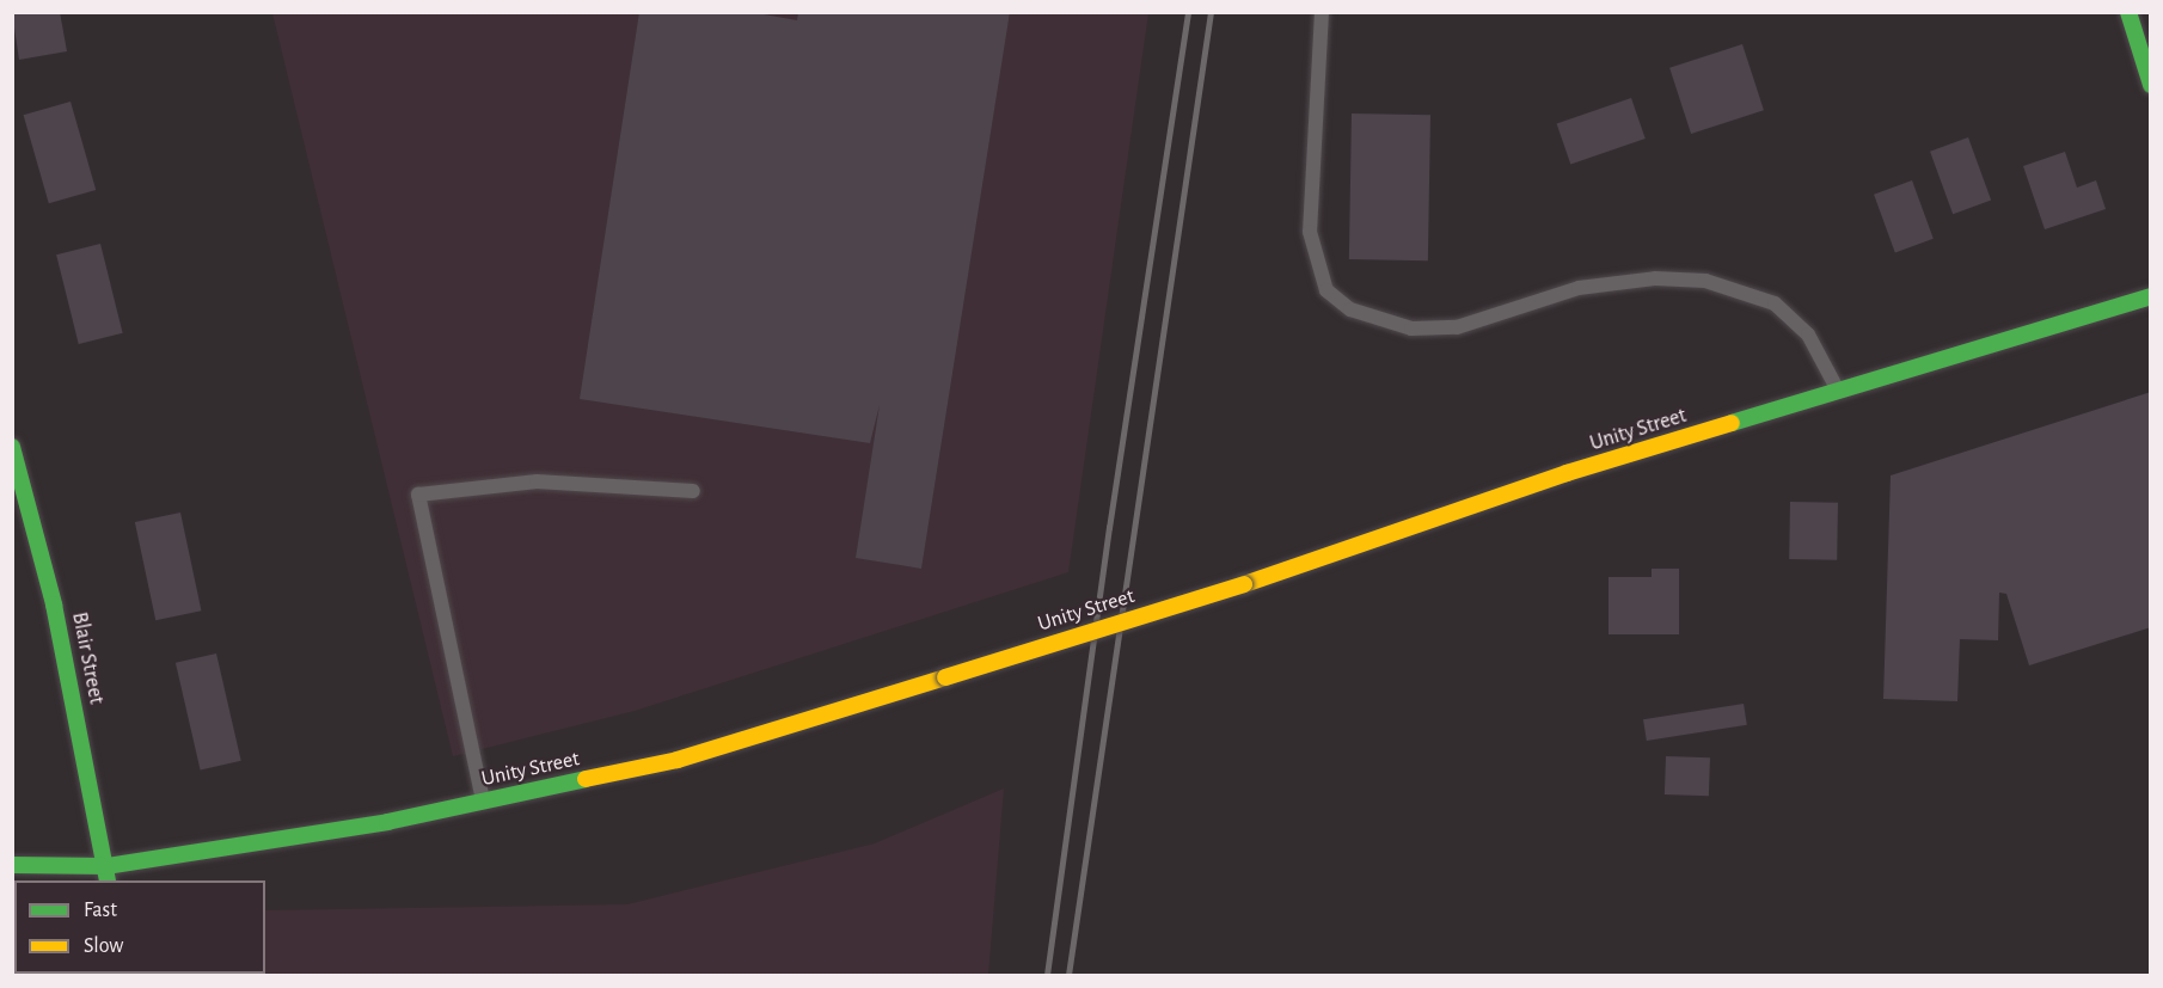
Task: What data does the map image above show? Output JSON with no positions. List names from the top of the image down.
{
  "streets": {
    "street": ["Unity Street", "Blair Street"]
  },
  "crossings": [
    ["Unity Street", "Blair Street"]
  ],
  "legend": ["Fast", "Slow"]
}
